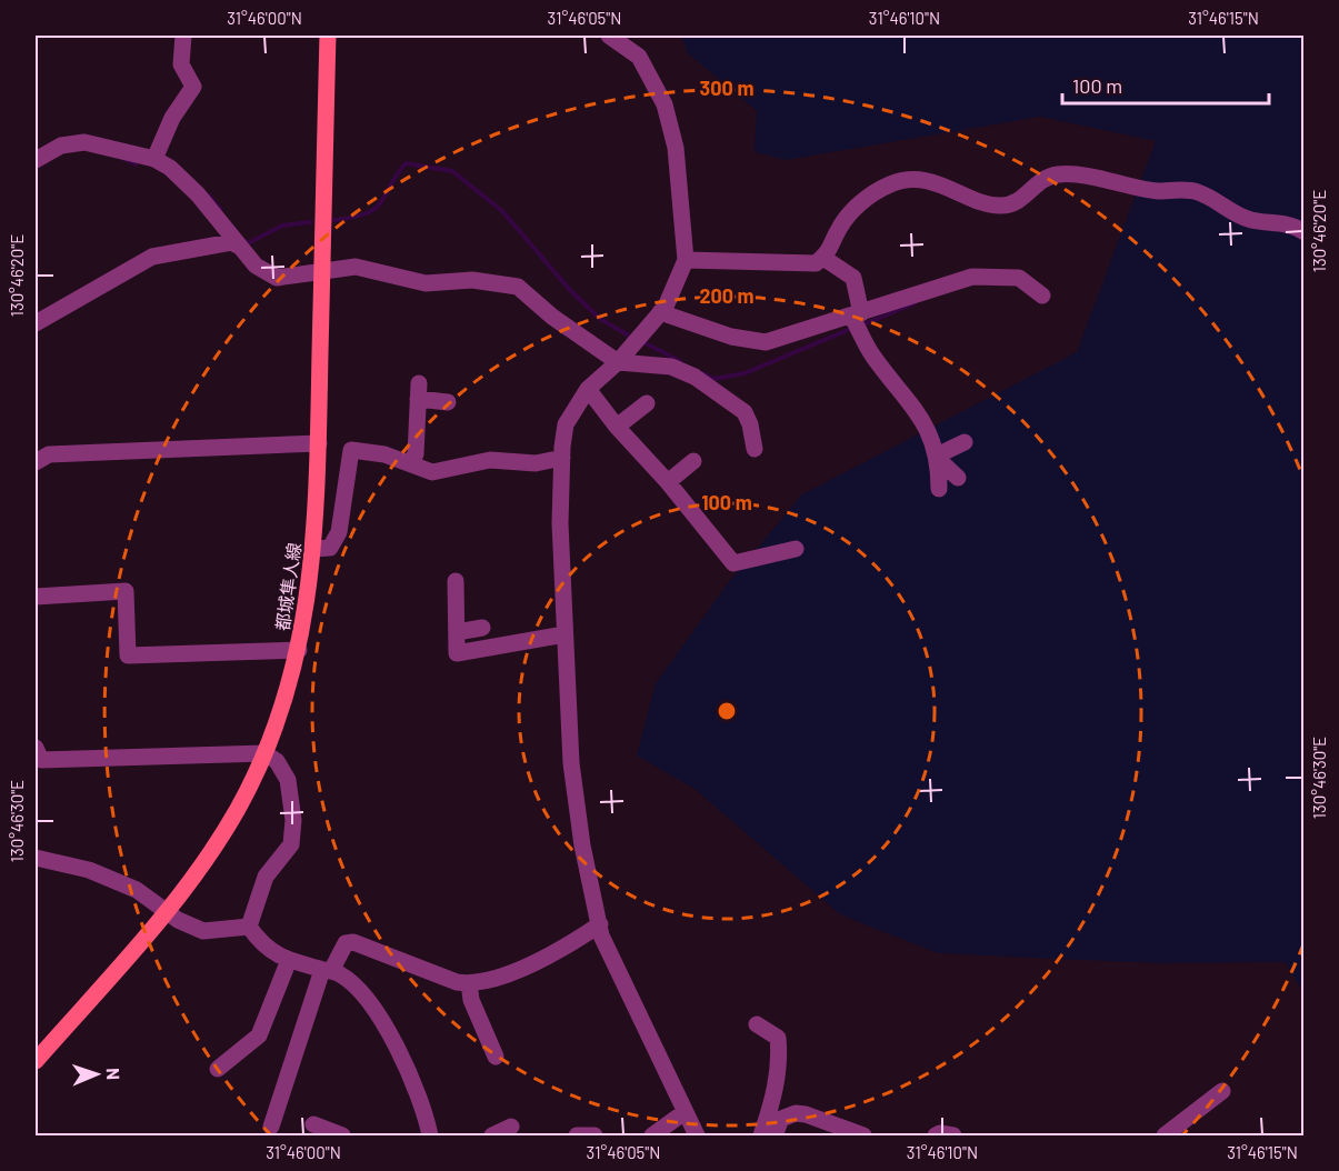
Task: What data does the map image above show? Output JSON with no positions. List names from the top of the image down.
{
  "streets": {
    "main road": ["都城隼人線"]
  },
  "scale_bar": "100 m",
  "north": "right",
  "coordinates": [
    "31°46'00\"N",
    "31°46'05\"N",
    "31°46'10\"N",
    "31°46'15\"N",
    "130°46'20\"E",
    "130°46'30\"E"
  ],
  "rings": ["300 m", "200 m", "100 m"]
}
